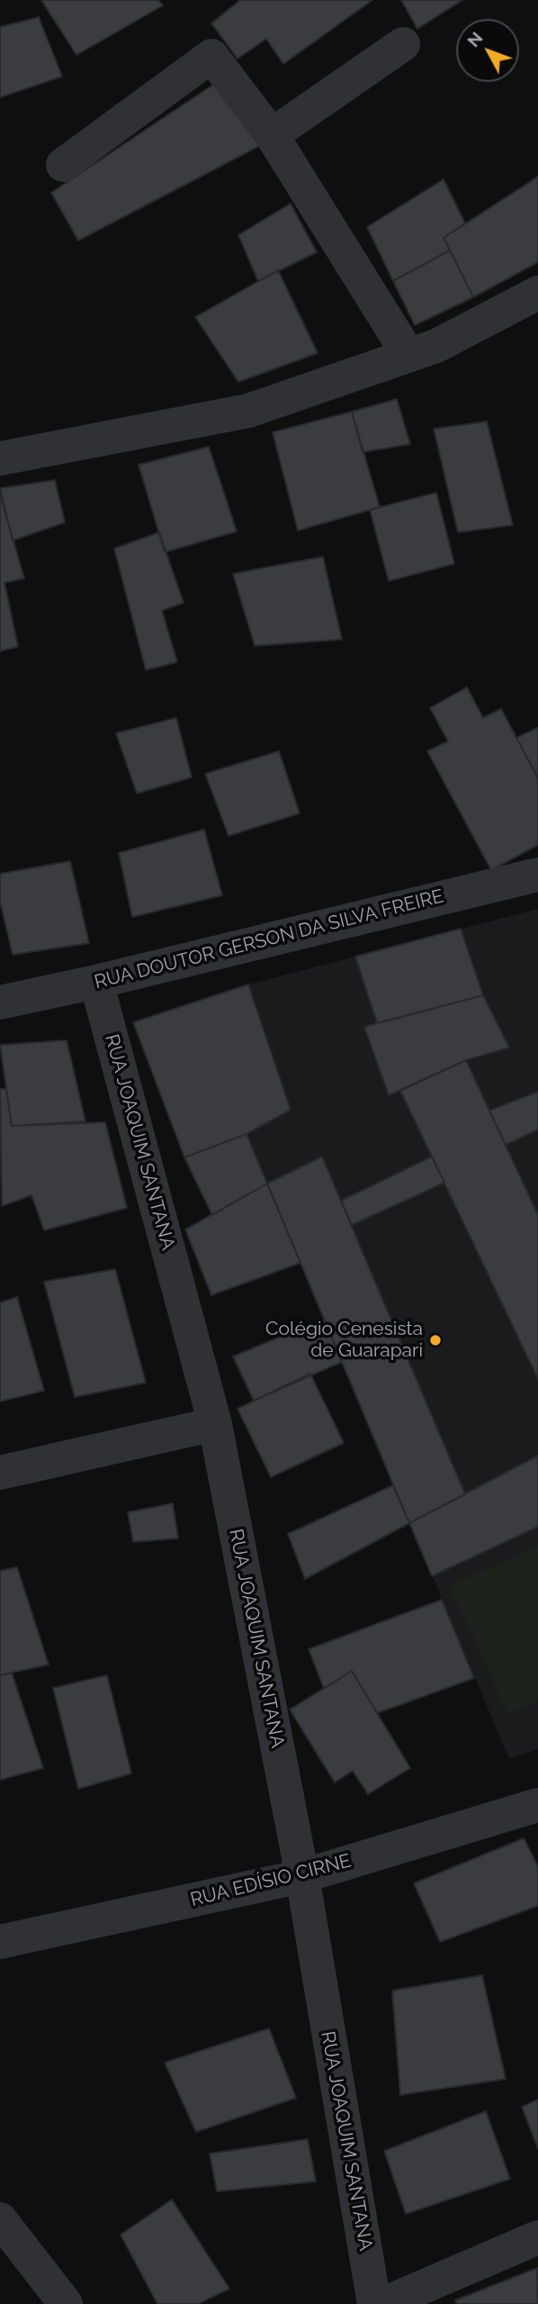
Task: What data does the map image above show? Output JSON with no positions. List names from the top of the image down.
{
  "streets": {
    "street": ["RUA DOUTOR GERSON DA SILVA FREIRE", "RUA JOAQUIM SANTANA", "RUA EDÍSIO CIRNE"]
  },
  "crossings": [
    ["RUA DOUTOR GERSON DA SILVA FREIRE", "RUA JOAQUIM SANTANA"],
    ["RUA JOAQUIM SANTANA", "RUA EDÍSIO CIRNE"]
  ],
  "places": ["Colégio Cenesista de Guarapari"],
  "north": "top left"
}
